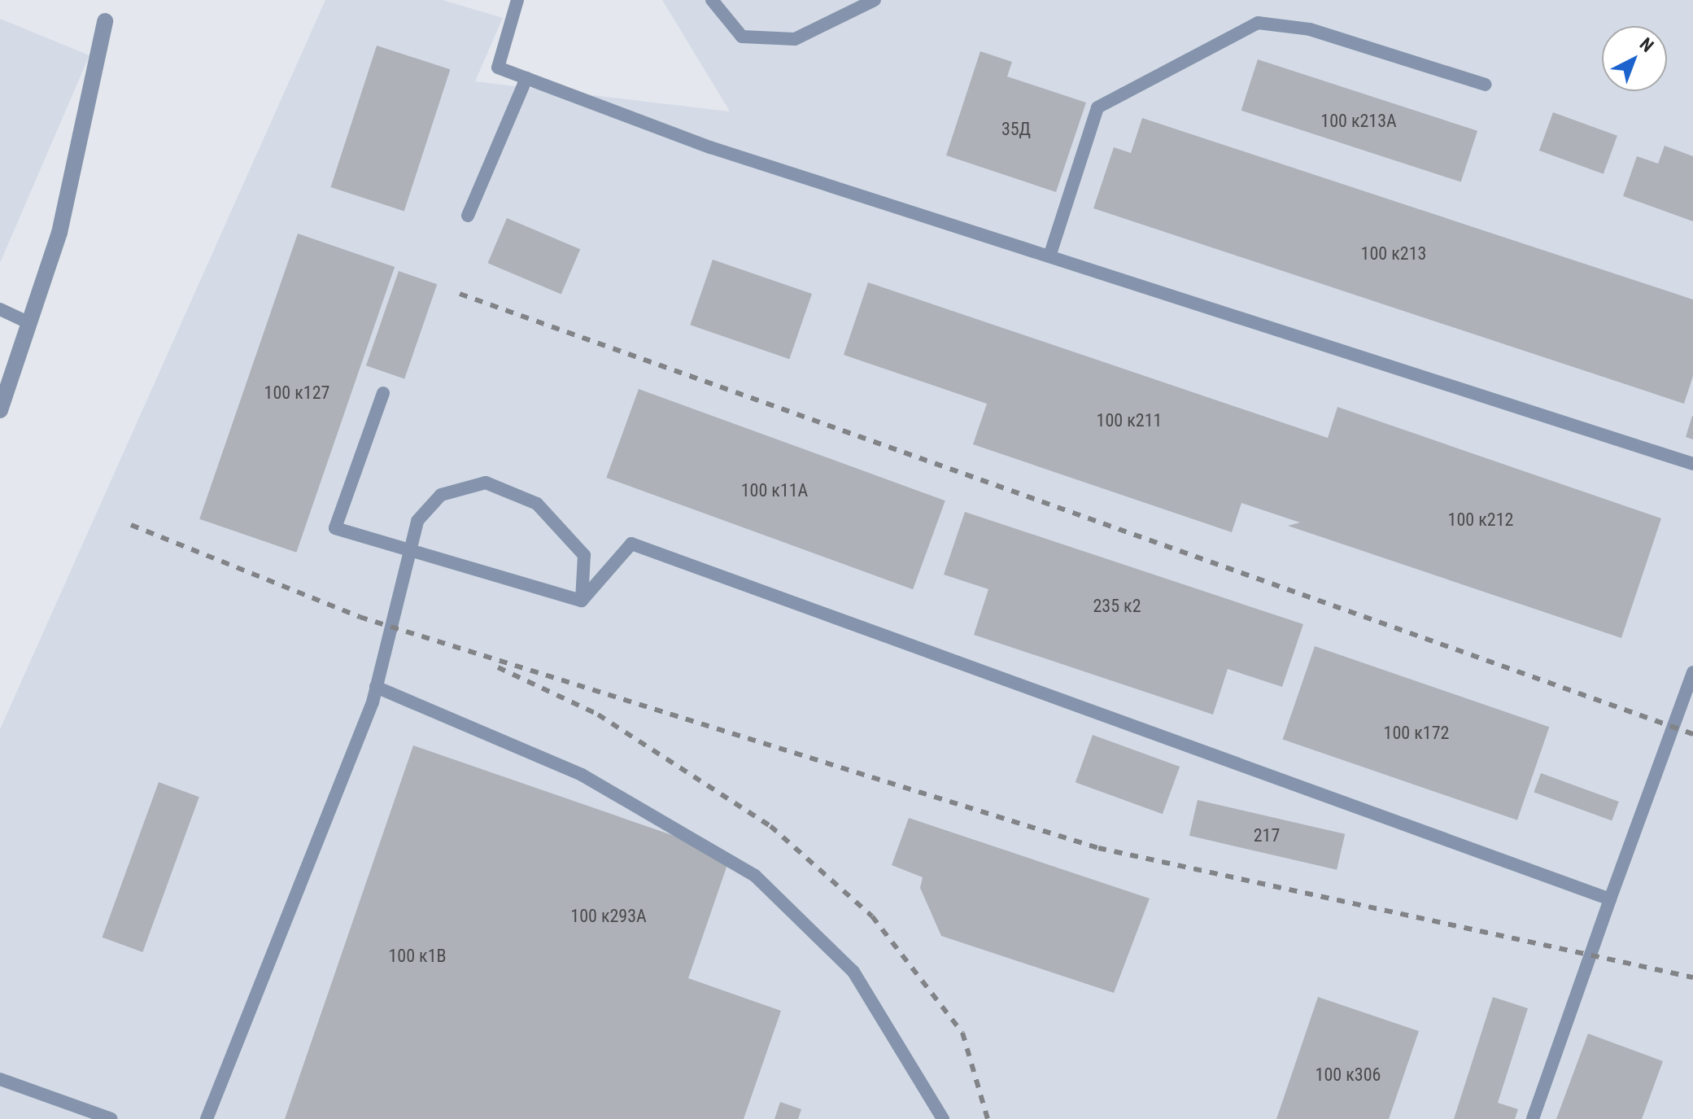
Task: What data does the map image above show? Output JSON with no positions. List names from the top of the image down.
{
  "house_numbers": [
    "100 к213А",
    "35Д",
    "100 к213",
    "100 к127",
    "100 к211",
    "100 к11А",
    "100 к212",
    "235 к2",
    "100 к172",
    "217",
    "100 к293А",
    "100 к1В",
    "100 к306"
  ],
  "north": "top right"
}
